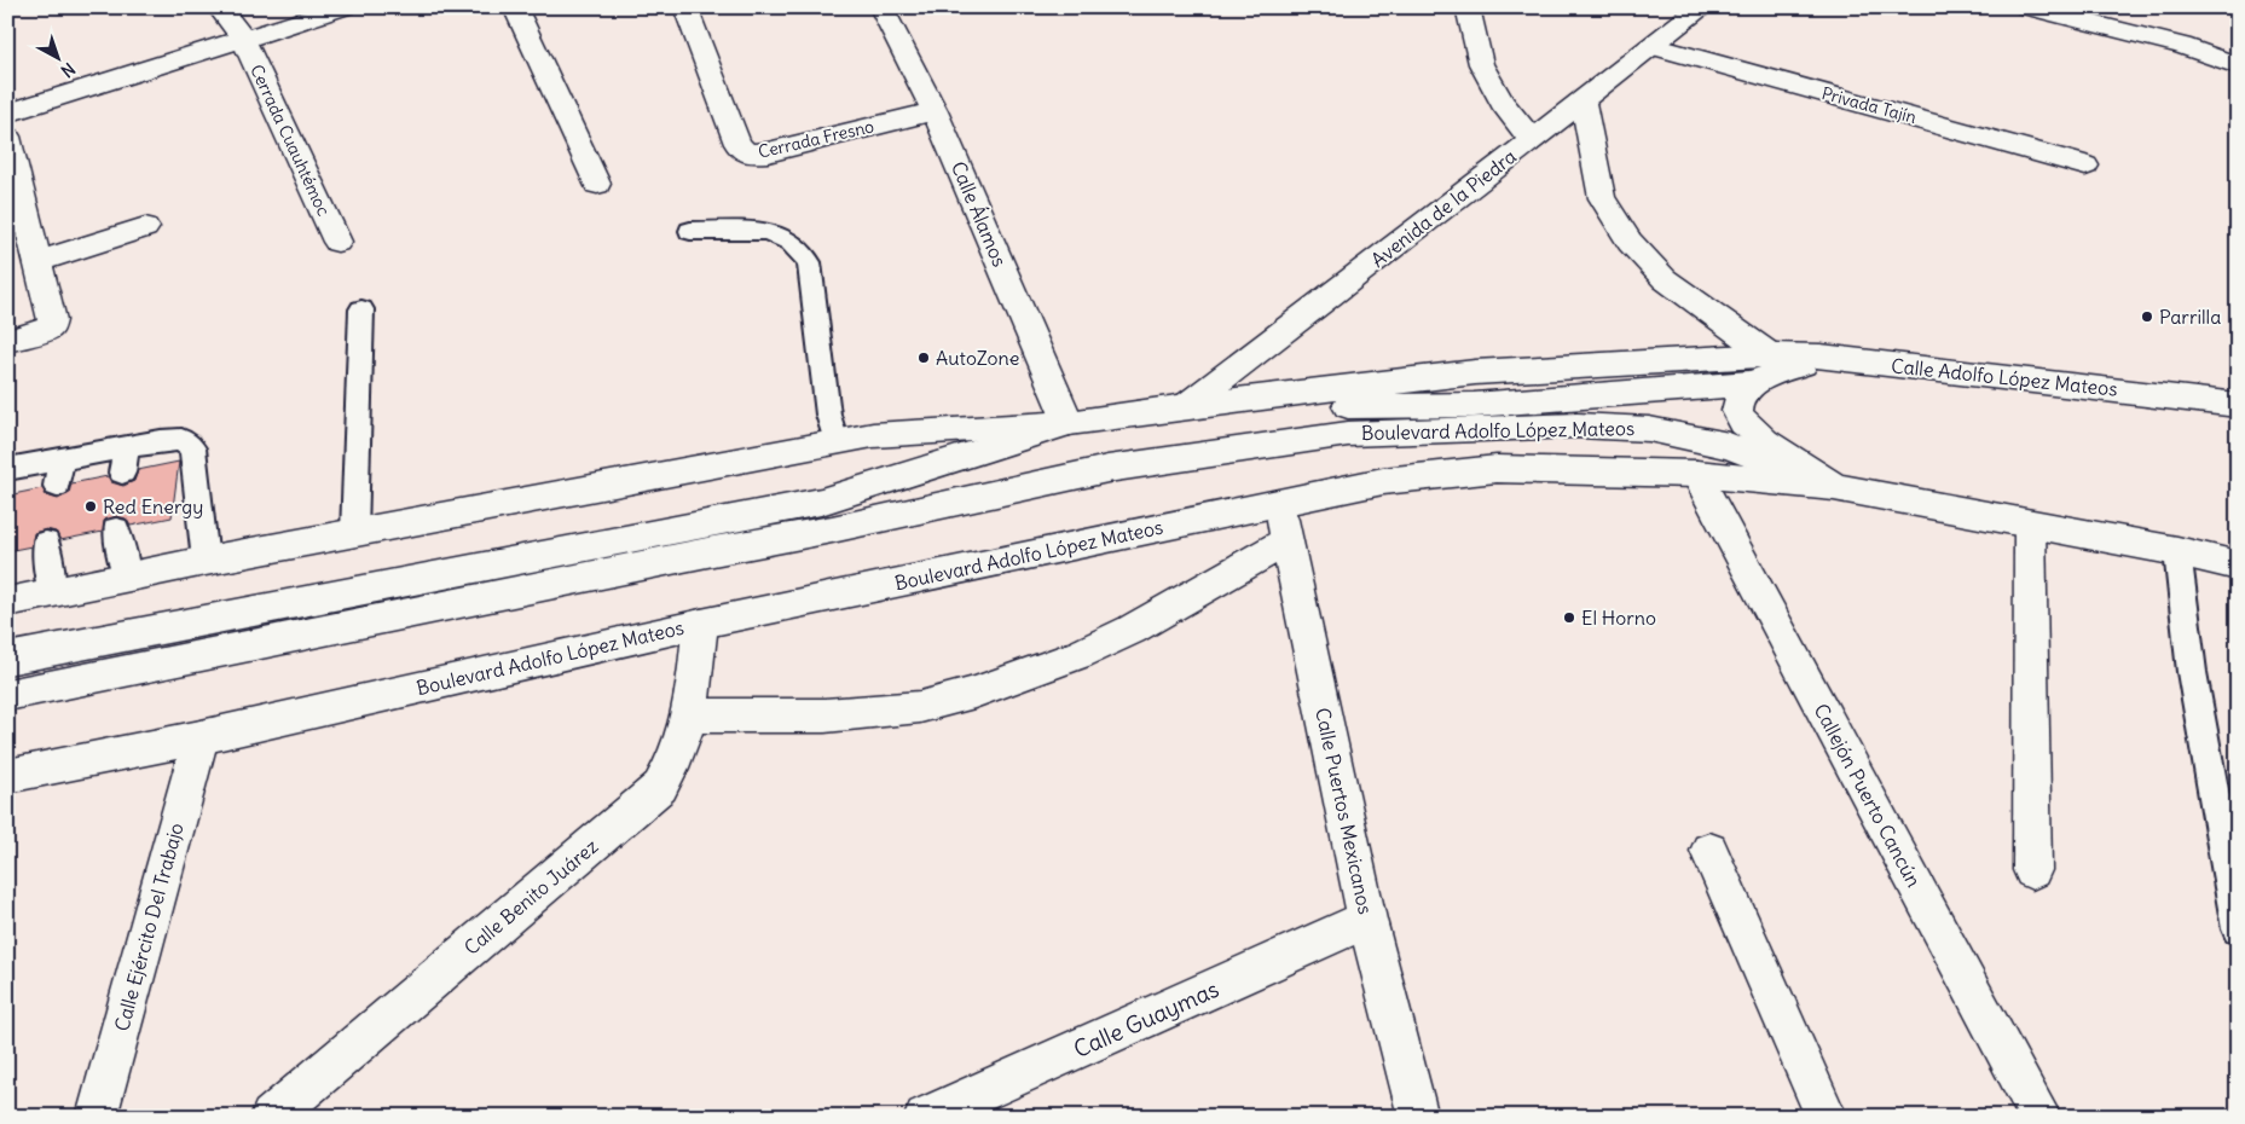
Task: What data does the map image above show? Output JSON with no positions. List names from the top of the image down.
{
  "streets": {
    "street": [
      "Privada Tajín",
      "Cerrada Fresno",
      "Cerrada Cuauhtémoc",
      "Avenida de la Piedra",
      "Calle Álamos",
      "Calle Adolfo López Mateos",
      "Boulevard Adolfo López Mateos",
      "Callejón Puerto Cancún",
      "Calle Puertos Mexicanos",
      "Calle Benito Juárez",
      "Calle Ejército Del Trabajo",
      "Calle Guaymas"
    ]
  },
  "crossings": [
    ["Privada Tajín", "Avenida de la Piedra"],
    ["Cerrada Fresno", "Calle Álamos"],
    ["Boulevard Adolfo López Mateos", "Callejón Puerto Cancún"],
    ["Boulevard Adolfo López Mateos", "Calle Puertos Mexicanos"],
    ["Boulevard Adolfo López Mateos", "Calle Benito Juárez"],
    ["Boulevard Adolfo López Mateos", "Calle Ejército Del Trabajo"],
    ["Calle Puertos Mexicanos", "Calle Guaymas"]
  ],
  "places": [
    "Parrilla",
    "AutoZone",
    "Red Energy",
    "El Horno"
  ],
  "north": "bottom right"
}
